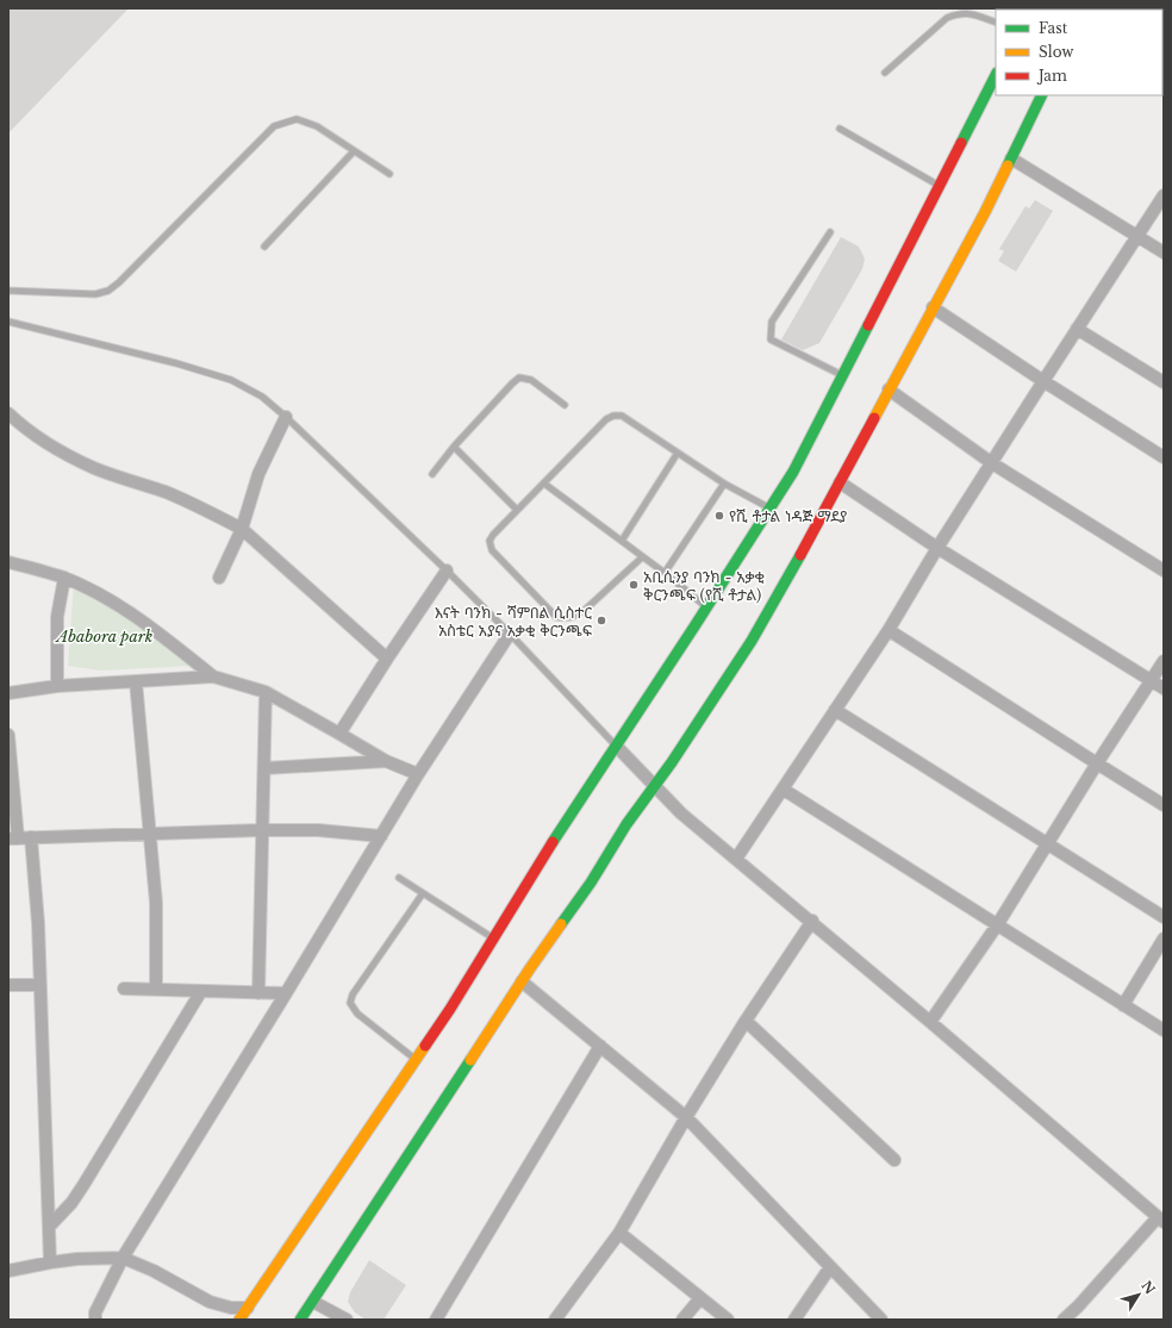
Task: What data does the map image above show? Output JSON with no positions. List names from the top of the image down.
{
  "parks": ["Ababora park"],
  "places": ["የሺ ቶታል ነዳጅ ማደያ", "አቢሲንያ ባንክ - አቃቂ ቅርንጫፍ (የሺ ቶታል)", "እናት ባንክ - ሻምበል ሲስተር አስቴር አያና አቃቂ ቅርንጫፍ"],
  "legend": ["Fast", "Slow", "Jam"],
  "north": "top right"
}
